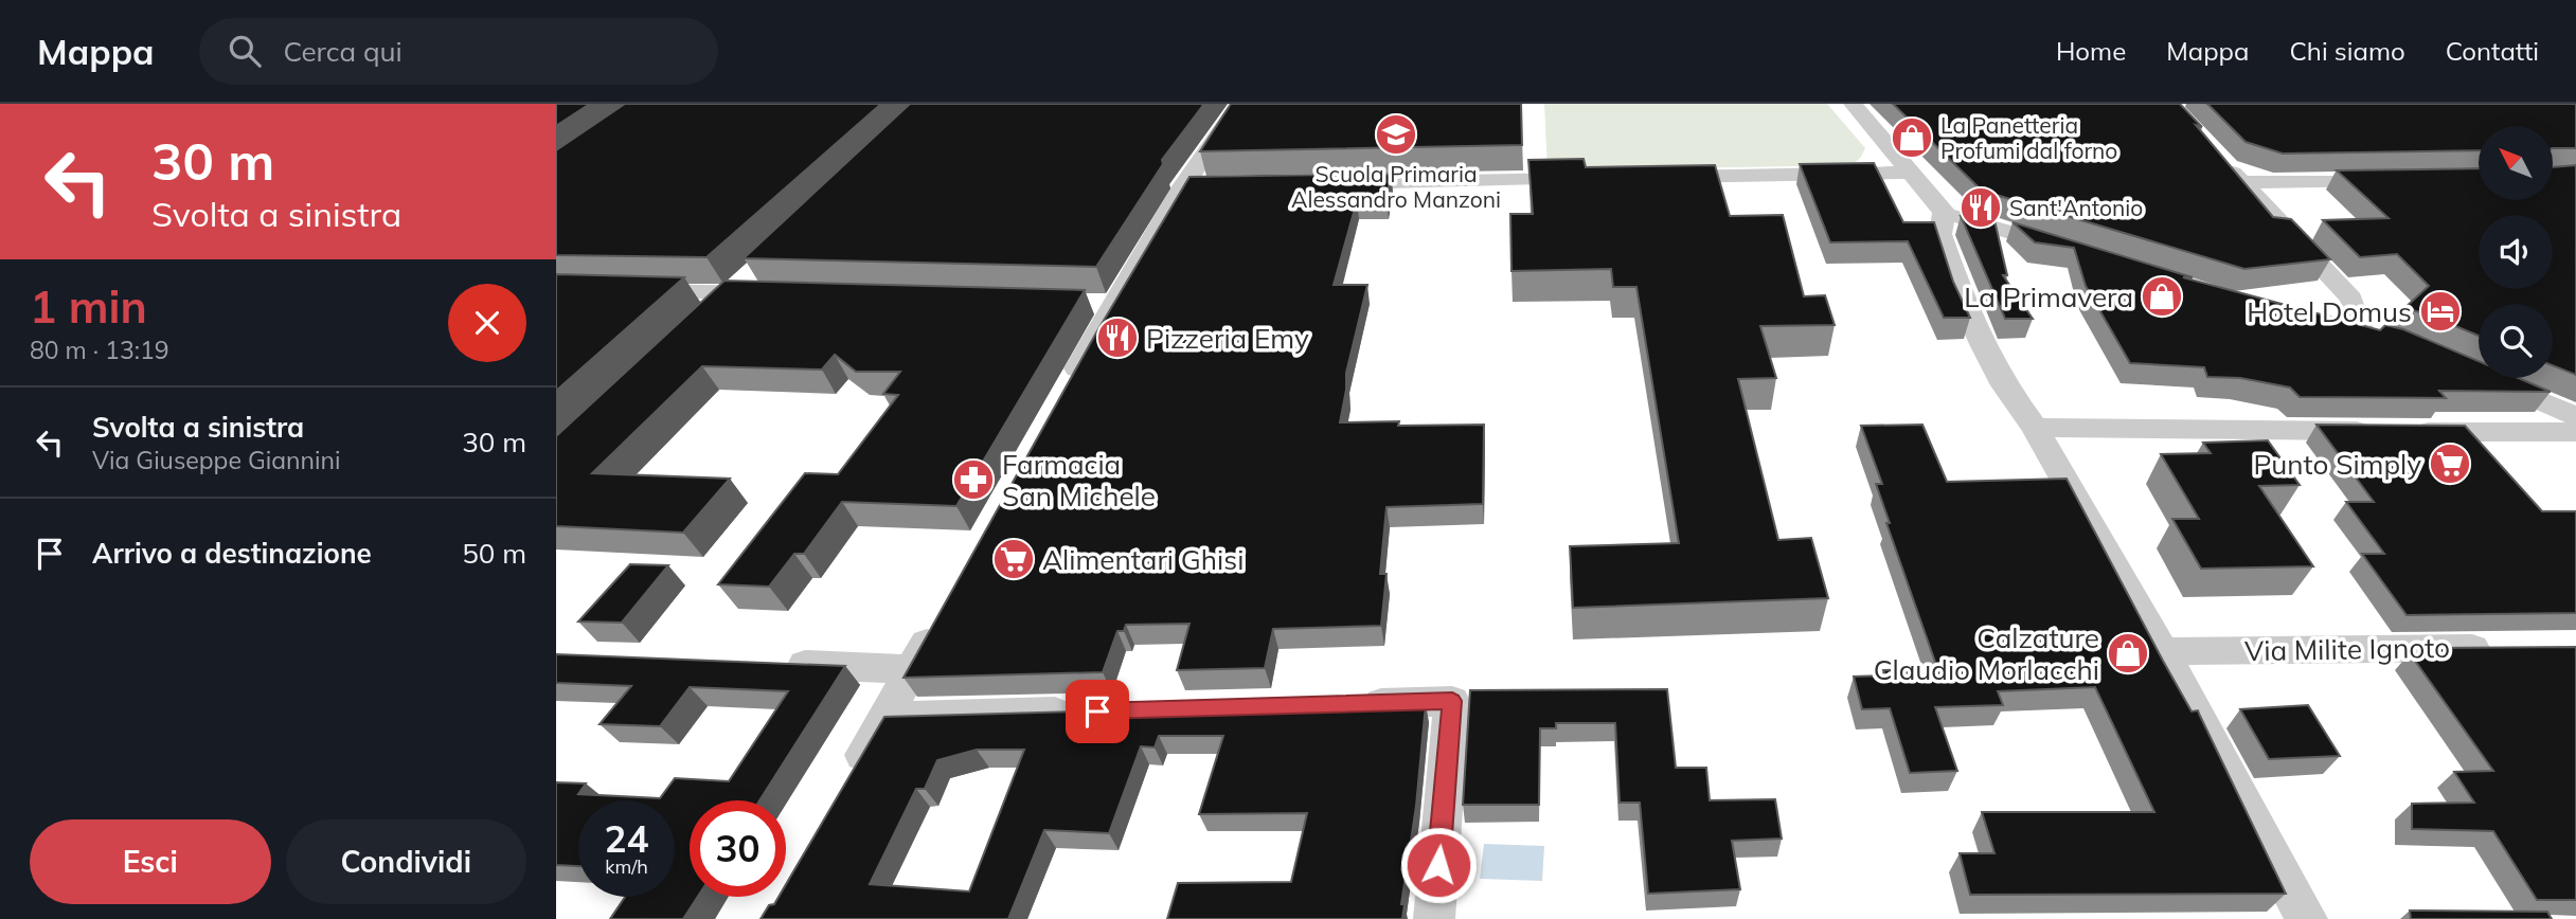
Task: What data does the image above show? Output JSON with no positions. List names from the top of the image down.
{
  "streets": {
    "street": ["Via Milite Ignoto"]
  },
  "places": {
    "school or university": ["Scuola Primaria Alessandro Manzoni"],
    "shop": ["La Panetteria Profumi dal forno", "La Primavera", "Calzature Claudio Morlacchi"],
    "restaurant": ["Sant'Antonio", "Pizzeria Emy"],
    "hotel": ["Hotel Domus"],
    "supermarket": ["Punto Simply", "Alimentari Ghisi"],
    "pharmacy": ["Farmacia San Michele"]
  },
  "north": "top left",
  "page": {
    "header": "Mappa",
    "search": "Cerca qui",
    "nav": [
      "Home",
      "Mappa",
      "Chi siamo",
      "Contatti"
    ],
    "turn": ["30 m", "Svolta a sinistra"],
    "heading": ["1 min", "80 m · 13:19"],
    "list": [
      {
        "name": "Svolta a sinistra",
        "note": "Via Giuseppe Giannini",
        "value": "30 m"
      },
      {
        "name": "Arrivo a destinazione",
        "value": "50 m"
      }
    ],
    "speed": "24 km/h",
    "limit": "30",
    "buttons": ["Esci", "Condividi"]
  }
}
